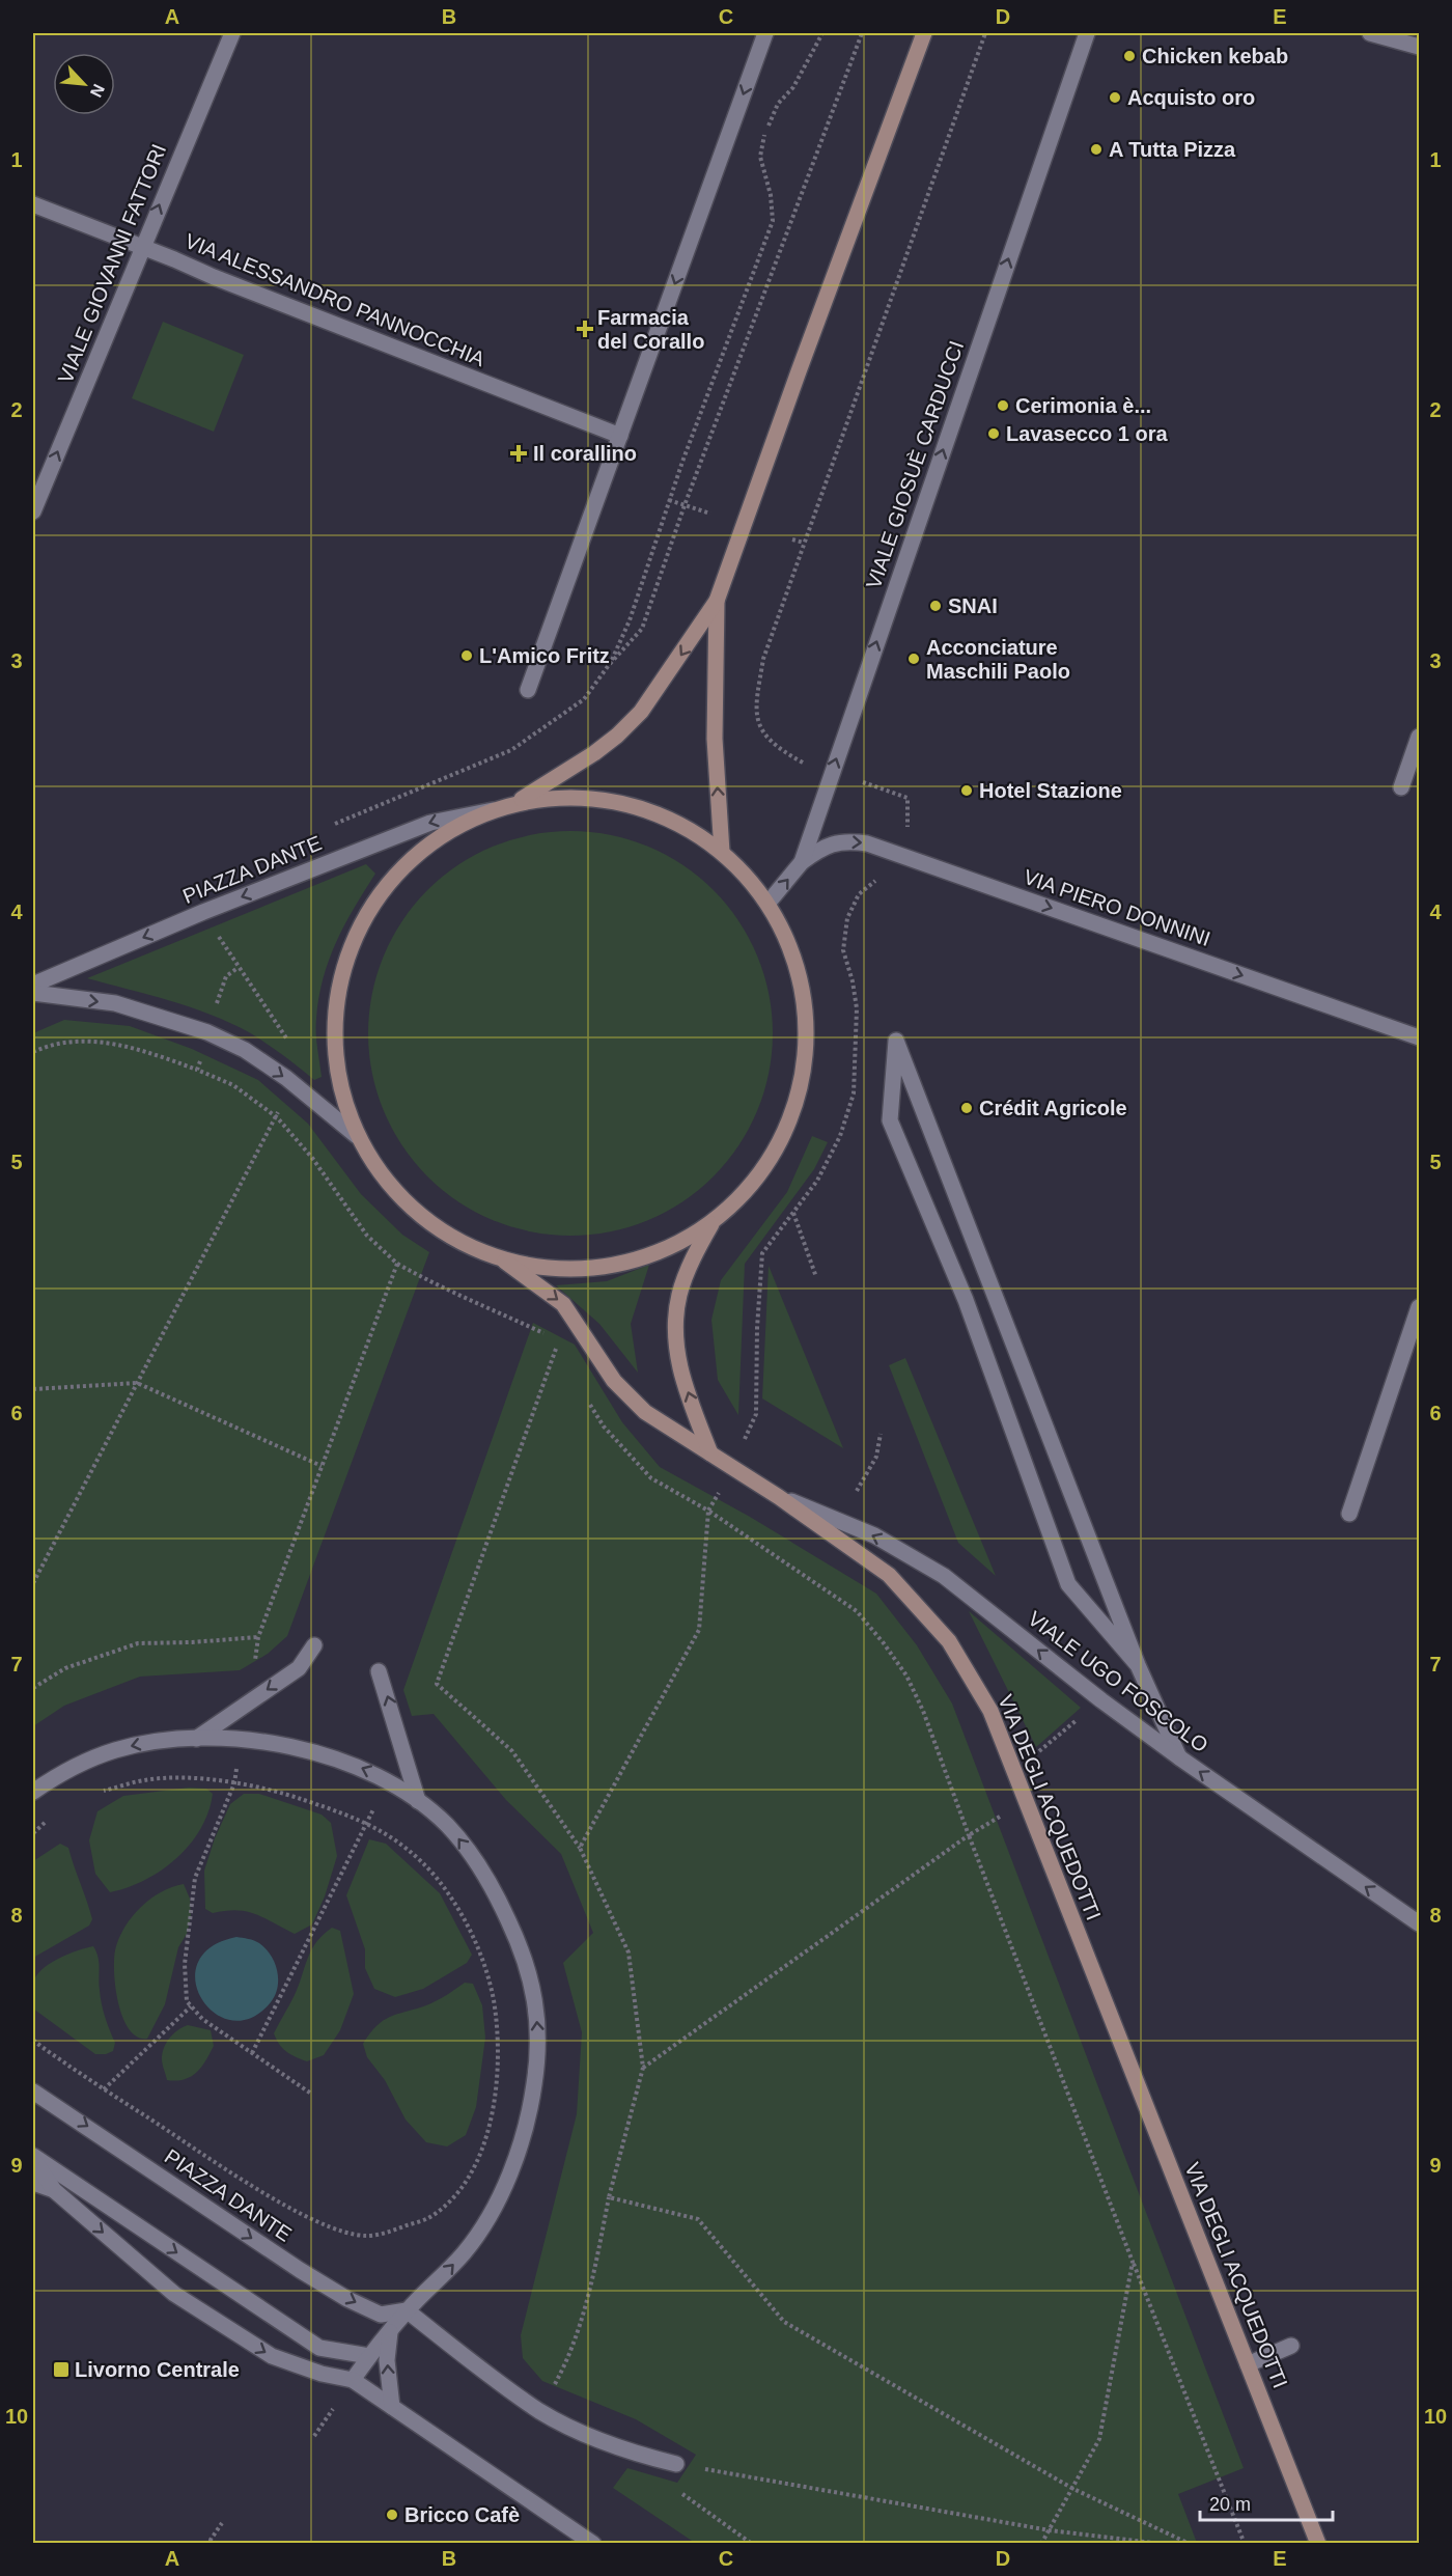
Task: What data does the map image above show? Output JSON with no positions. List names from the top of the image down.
{
  "streets": {
    "main road": ["VIA DEGLI ACQUEDOTTI"],
    "street": [
      "VIALE GIOVANNI FATTORI",
      "VIA ALESSANDRO PANNOCCHIA",
      "VIALE GIOSUÈ CARDUCCI",
      "PIAZZA DANTE",
      "VIA PIERO DONNINI",
      "VIALE UGO FOSCOLO"
    ]
  },
  "crossings": [
    ["VIALE GIOVANNI FATTORI", "VIA ALESSANDRO PANNOCCHIA"],
    ["VIALE GIOSUÈ CARDUCCI", "VIA PIERO DONNINI"],
    ["VIALE UGO FOSCOLO", "VIA DEGLI ACQUEDOTTI"]
  ],
  "one_way": [
    "VIALE GIOVANNI FATTORI",
    "VIALE GIOSUÈ CARDUCCI",
    "VIA PIERO DONNINI",
    "VIALE UGO FOSCOLO"
  ],
  "places": {
    "other": [
      "Chicken kebab",
      "Acquisto oro",
      "A Tutta Pizza",
      "Cerimonia è...",
      "Lavasecco 1 ora",
      "SNAI",
      "L'Amico Fritz",
      "Acconciature Maschili Paolo",
      "Hotel Stazione",
      "Crédit Agricole",
      "Bricco Cafè"
    ],
    "health": ["Farmacia del Corallo", "Il corallino"],
    "transit": ["Livorno Centrale"]
  },
  "scale_bar": "20 m",
  "north": "bottom right",
  "grid": {
    "columns": [
      "A",
      "B",
      "C",
      "D",
      "E"
    ],
    "rows": [
      "1",
      "2",
      "3",
      "4",
      "5",
      "6",
      "7",
      "8",
      "9",
      "10"
    ]
  }
}
